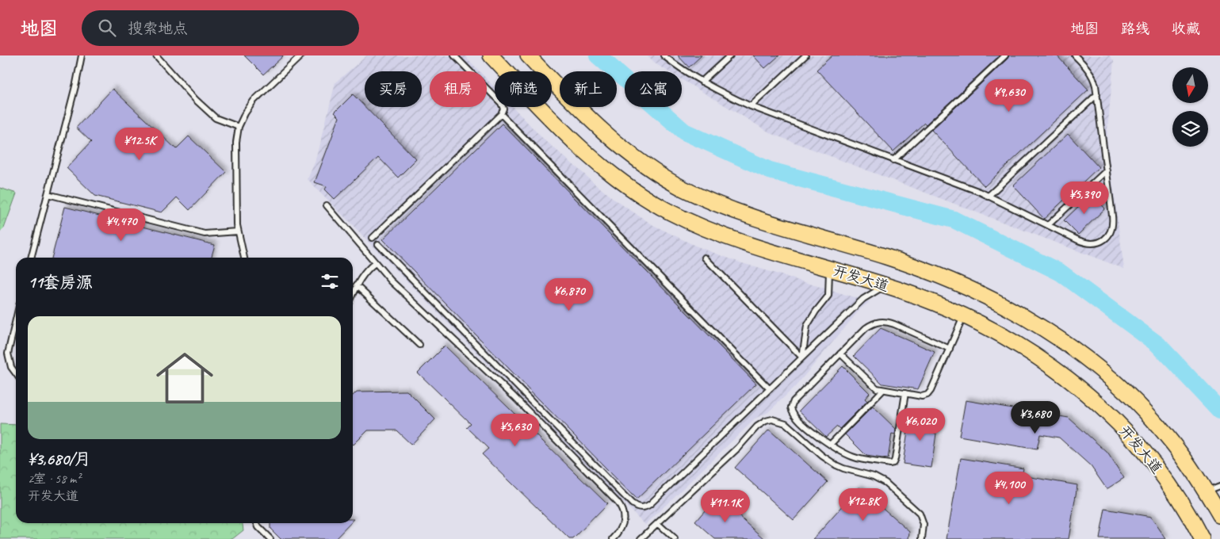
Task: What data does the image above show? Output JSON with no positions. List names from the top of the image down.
{
  "streets": {
    "main road": ["开发大道"]
  },
  "north": "bottom",
  "page": {
    "header": "地图",
    "search": "搜索地点",
    "nav": ["地图", "路线", "收藏"],
    "chip": [
      "买房",
      "租房",
      "筛选",
      "新上",
      "公寓"
    ],
    "price": [
      "¥9,630",
      "¥12.5K",
      "¥5,390",
      "¥4,470",
      "¥6,870",
      "¥3,680",
      "¥6,020",
      "¥5,630",
      "¥4,100",
      "¥12.8K",
      "¥11.1K"
    ],
    "heading": "11套房源",
    "list": [
      {
        "name": "¥3,680/月",
        "note": "2室 · 58 m² · 开发大道"
      }
    ]
  }
}
